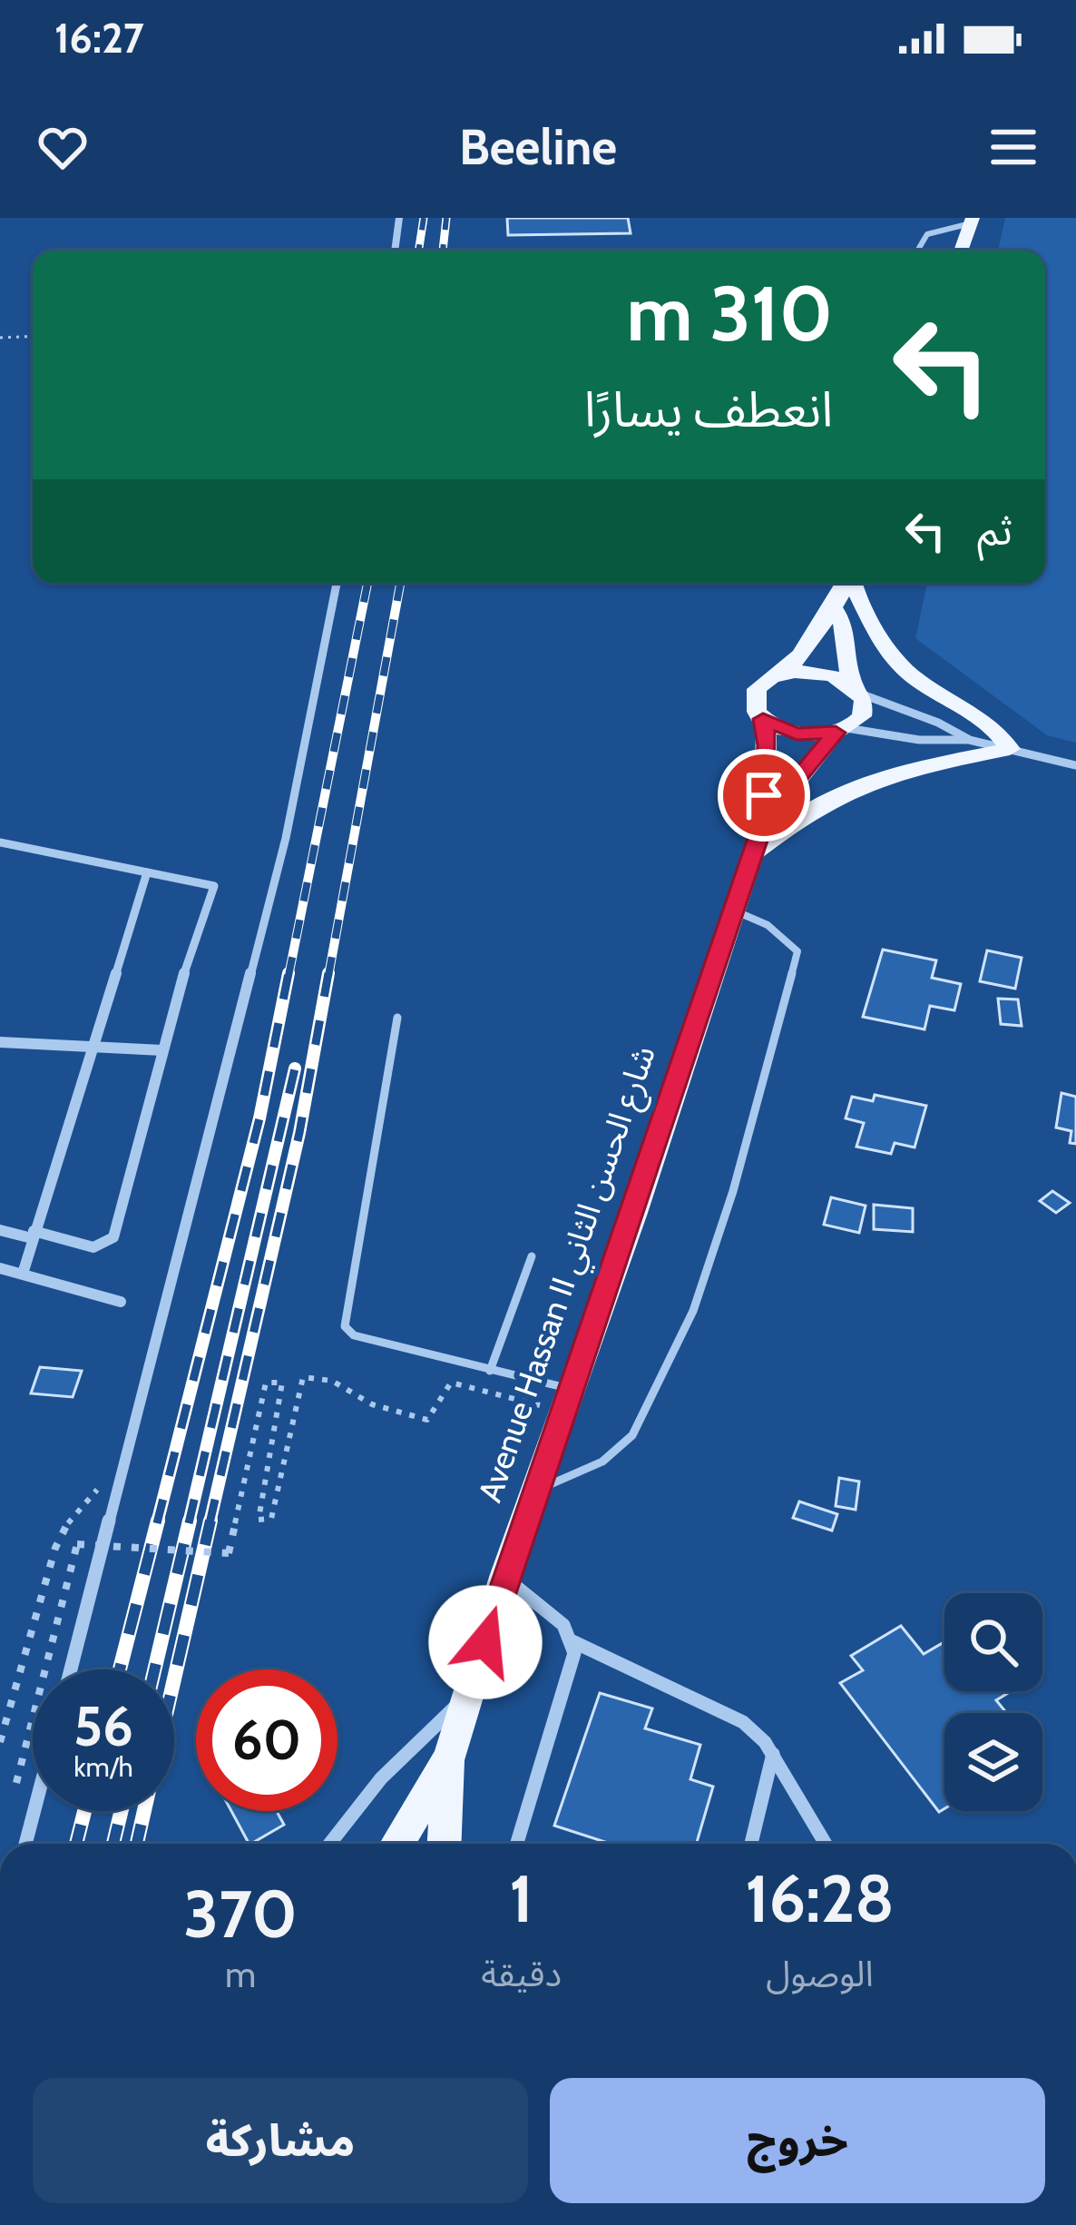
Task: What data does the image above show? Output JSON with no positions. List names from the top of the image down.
{
  "streets": {
    "main road": ["Avenue Hassan II شارع الحسن الثاني"]
  },
  "page": {
    "status": "16:27",
    "header": "Beeline",
    "turn": ["310 m", "انعطف يسارًا"],
    "then": "ثم",
    "speed": "56 km/h",
    "limit": "60",
    "eta": [
      "16:28",
      "الوصول",
      "1",
      "دقيقة",
      "370",
      "m"
    ],
    "buttons": ["خروج", "مشاركة"]
  }
}
